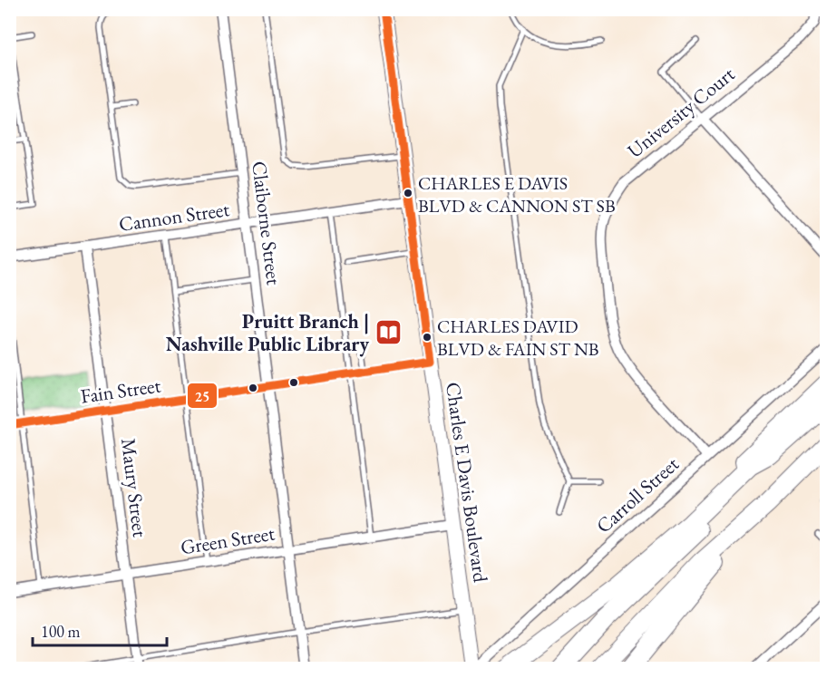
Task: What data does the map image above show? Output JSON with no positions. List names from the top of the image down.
{
  "streets": {
    "street": [
      "University Court",
      "Cannon Street",
      "Claiborne Street",
      "Fain Street",
      "Charles E Davis Boulevard",
      "Maury Street",
      "Carroll Street",
      "Green Street"
    ]
  },
  "crossings": [
    ["University Court", "Carroll Street"],
    ["Cannon Street", "Claiborne Street"],
    ["Cannon Street", "Charles E Davis Boulevard"],
    ["Cannon Street", "Maury Street"],
    ["Claiborne Street", "Fain Street"],
    ["Claiborne Street", "Green Street"],
    ["Fain Street", "Charles E Davis Boulevard"],
    ["Fain Street", "Maury Street"],
    ["Charles E Davis Boulevard", "Carroll Street"],
    ["Charles E Davis Boulevard", "Green Street"],
    ["Maury Street", "Green Street"]
  ],
  "places": {
    "other": ["CHARLES E DAVIS BLVD & CANNON ST SB", "CHARLES DAVID BLVD & FAIN ST NB"],
    "library": ["Pruitt Branch | Nashville Public Library"]
  },
  "lines": ["transit line 25"],
  "scale_bar": "100 m"
}
